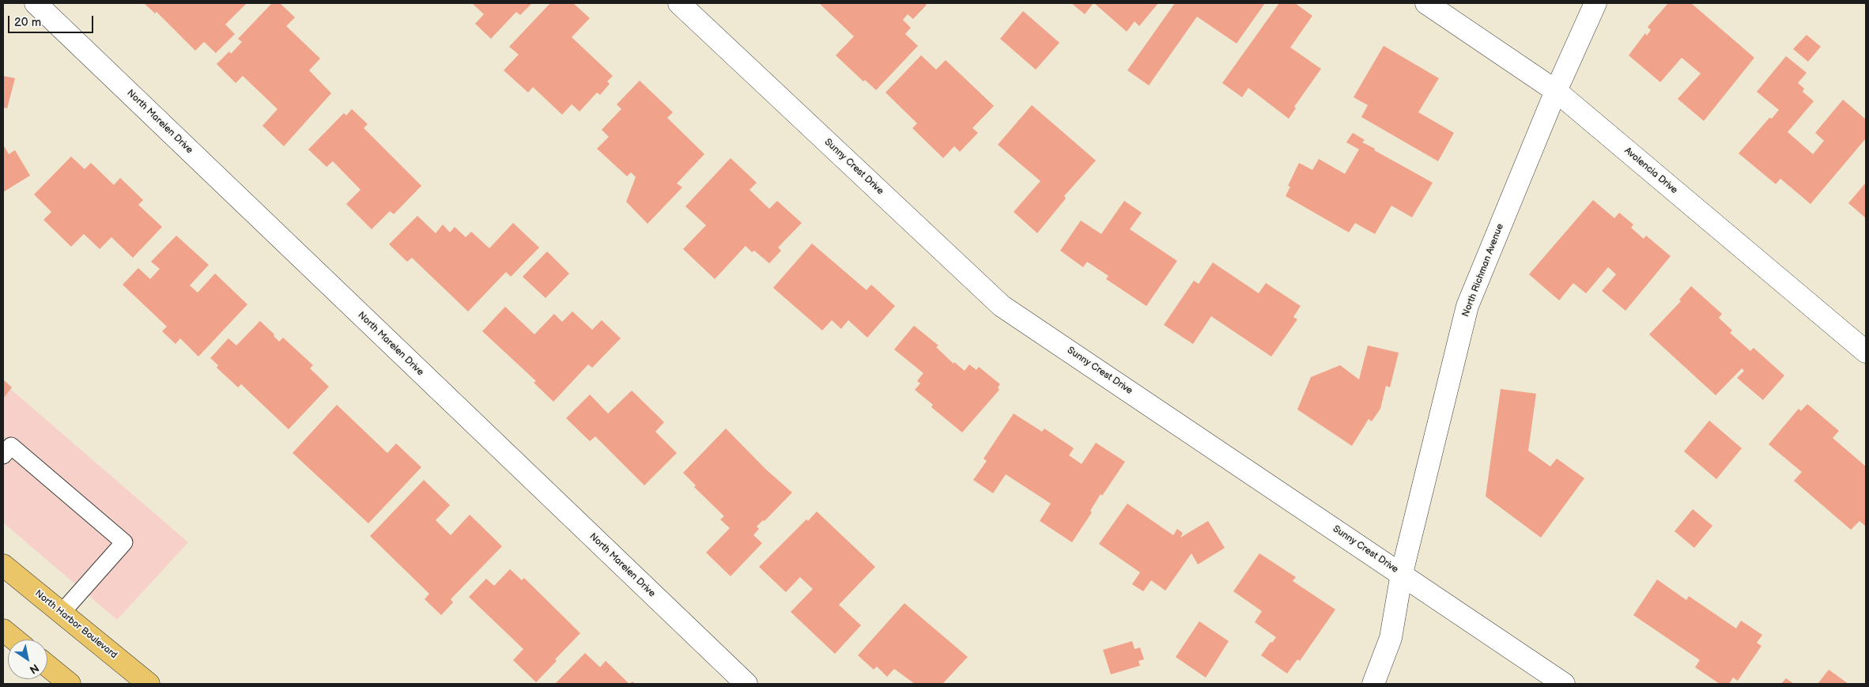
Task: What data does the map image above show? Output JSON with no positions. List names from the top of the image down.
{
  "streets": {
    "main road": ["North Harbor Boulevard"],
    "street": [
      "North Marelen Drive",
      "Sunny Crest Drive",
      "Avolencia Drive",
      "North Richman Avenue"
    ]
  },
  "crossings": [
    ["Sunny Crest Drive", "North Richman Avenue"],
    ["Avolencia Drive", "North Richman Avenue"]
  ],
  "scale_bar": "20 m",
  "north": "bottom right"
}
